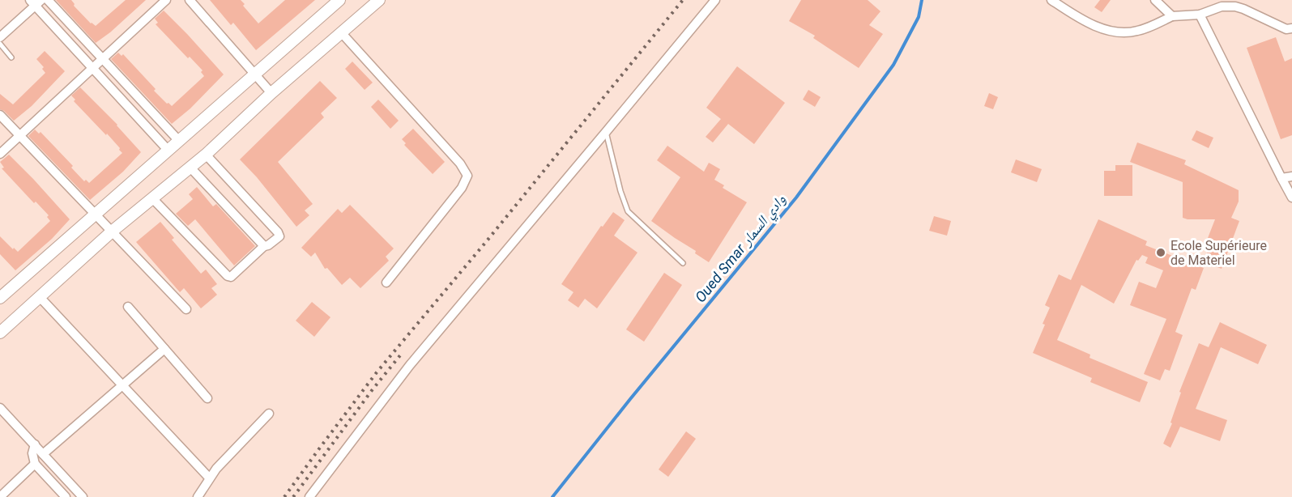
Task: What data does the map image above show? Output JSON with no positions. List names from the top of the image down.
{
  "water": ["Oued Smar وادي السمار"],
  "places": ["Ecole Supérieure de Materiel"]
}
